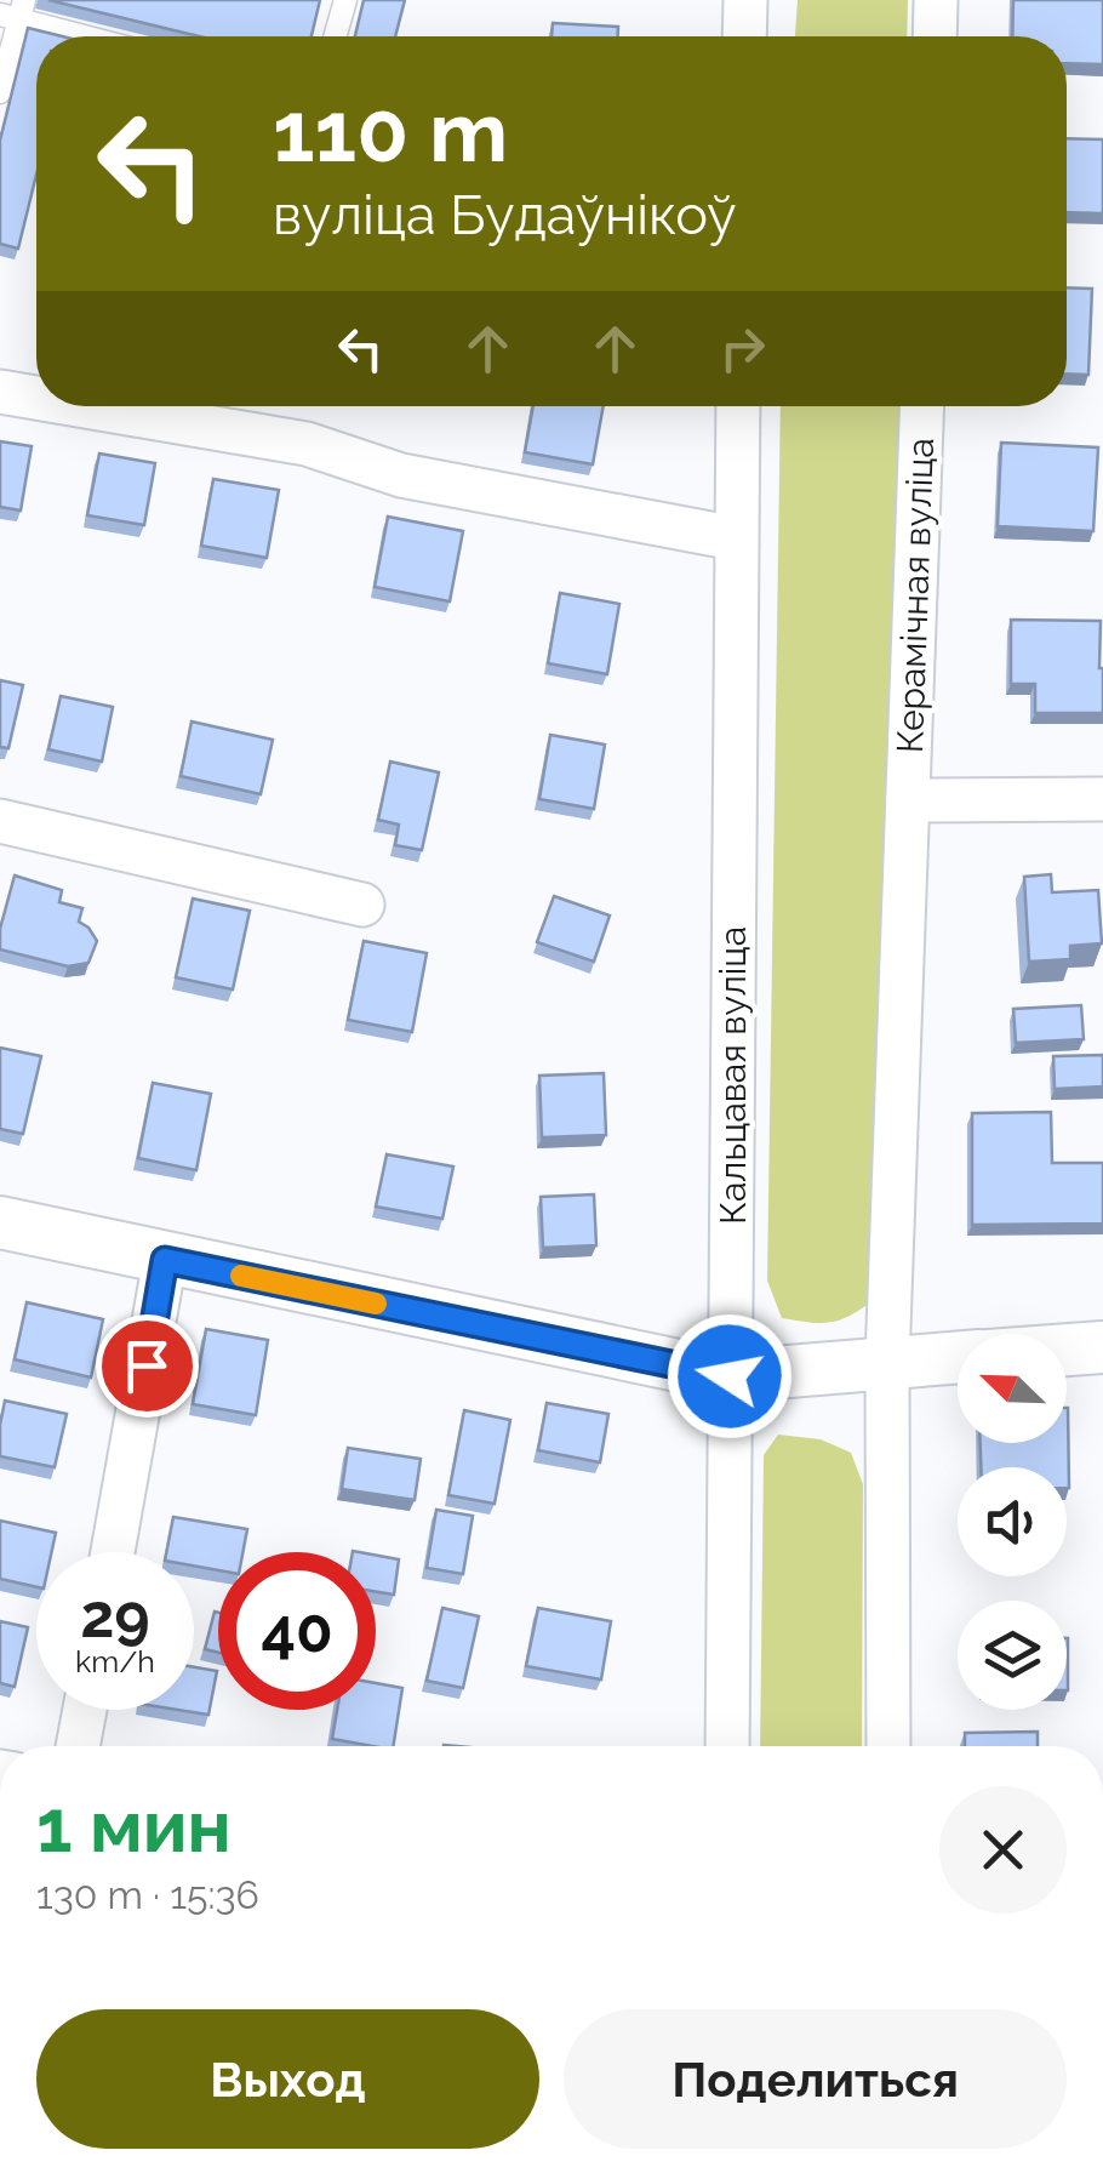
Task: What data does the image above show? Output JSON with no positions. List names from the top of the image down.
{
  "streets": {
    "street": ["Керамічная вуліца", "Кальцавая вуліца"]
  },
  "north": "top left",
  "page": {
    "turn": ["110 m", "вуліца Будаўнікоў"],
    "speed": "29 km/h",
    "limit": "40",
    "heading": ["1 мин", "130 m · 15:36"],
    "buttons": ["Выход", "Поделиться"]
  }
}
